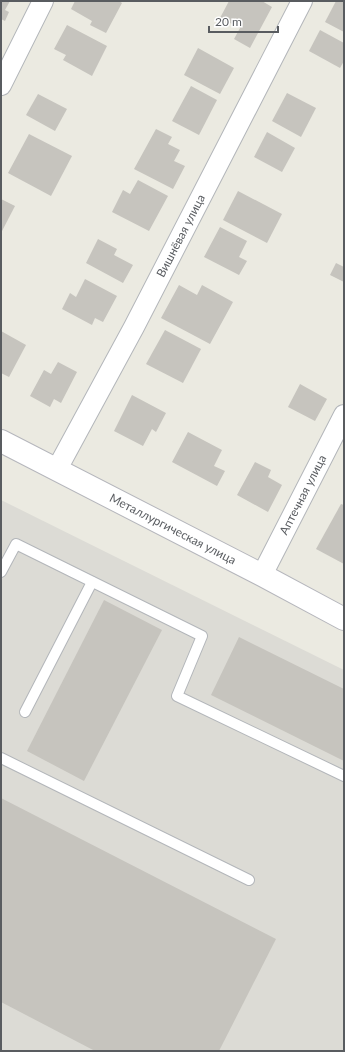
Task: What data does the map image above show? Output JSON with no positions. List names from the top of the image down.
{
  "streets": {
    "street": ["Вишнёвая улица", "Аптечная улица", "Металлургическая улица"]
  },
  "crossings": [
    ["Вишнёвая улица", "Металлургическая улица"],
    ["Аптечная улица", "Металлургическая улица"]
  ],
  "scale_bar": "20 m"
}
